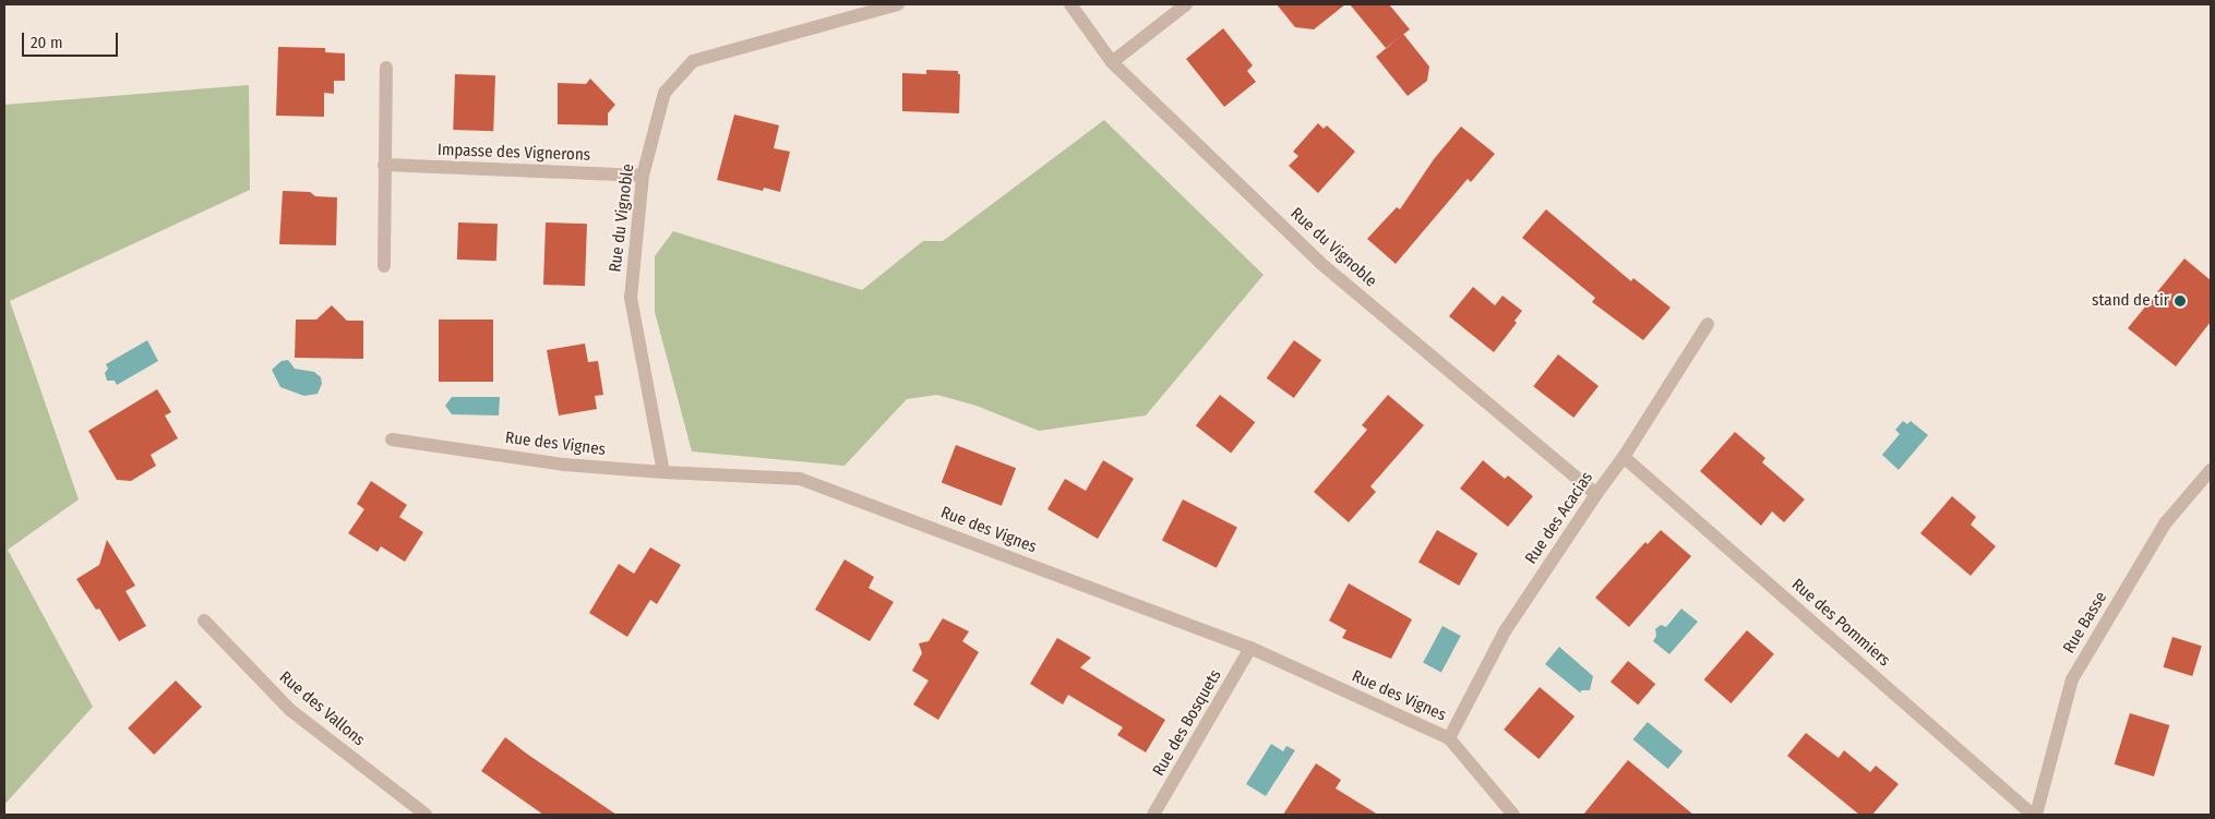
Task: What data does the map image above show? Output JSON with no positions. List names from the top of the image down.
{
  "streets": {
    "street": [
      "Impasse des Vignerons",
      "Rue du Vignoble",
      "Rue des Vignes",
      "Rue des Acacias",
      "Rue des Pommiers",
      "Rue Basse",
      "Rue des Vallons",
      "Rue des Bosquets"
    ]
  },
  "crossings": [
    ["Impasse des Vignerons", "Rue du Vignoble"],
    ["Rue du Vignoble", "Rue des Vignes"],
    ["Rue du Vignoble", "Rue des Acacias"],
    ["Rue des Vignes", "Rue des Acacias"],
    ["Rue des Vignes", "Rue des Bosquets"],
    ["Rue des Acacias", "Rue des Pommiers"],
    ["Rue des Pommiers", "Rue Basse"]
  ],
  "places": ["stand de tir"],
  "scale_bar": "20 m"
}
